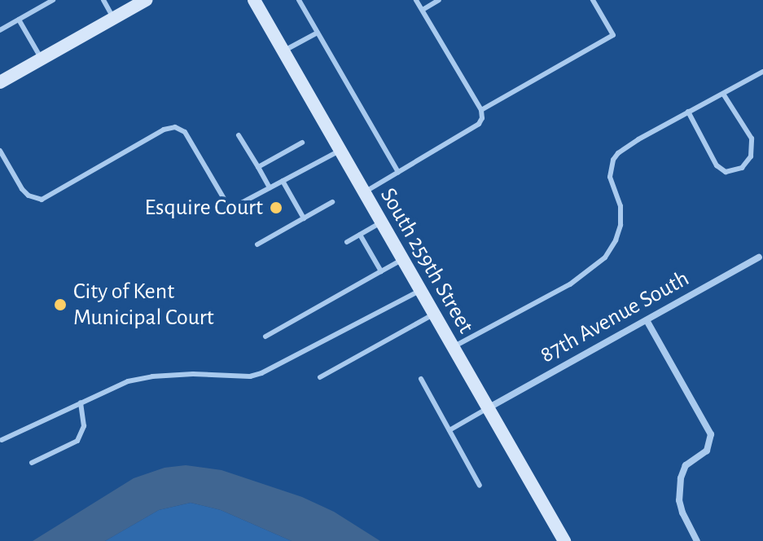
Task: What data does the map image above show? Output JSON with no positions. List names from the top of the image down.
{
  "streets": {
    "street": ["South 259th Street", "87th Avenue South"]
  },
  "crossings": [
    ["South 259th Street", "87th Avenue South"]
  ],
  "places": ["Esquire Court", "City of Kent Municipal Court"]
}
